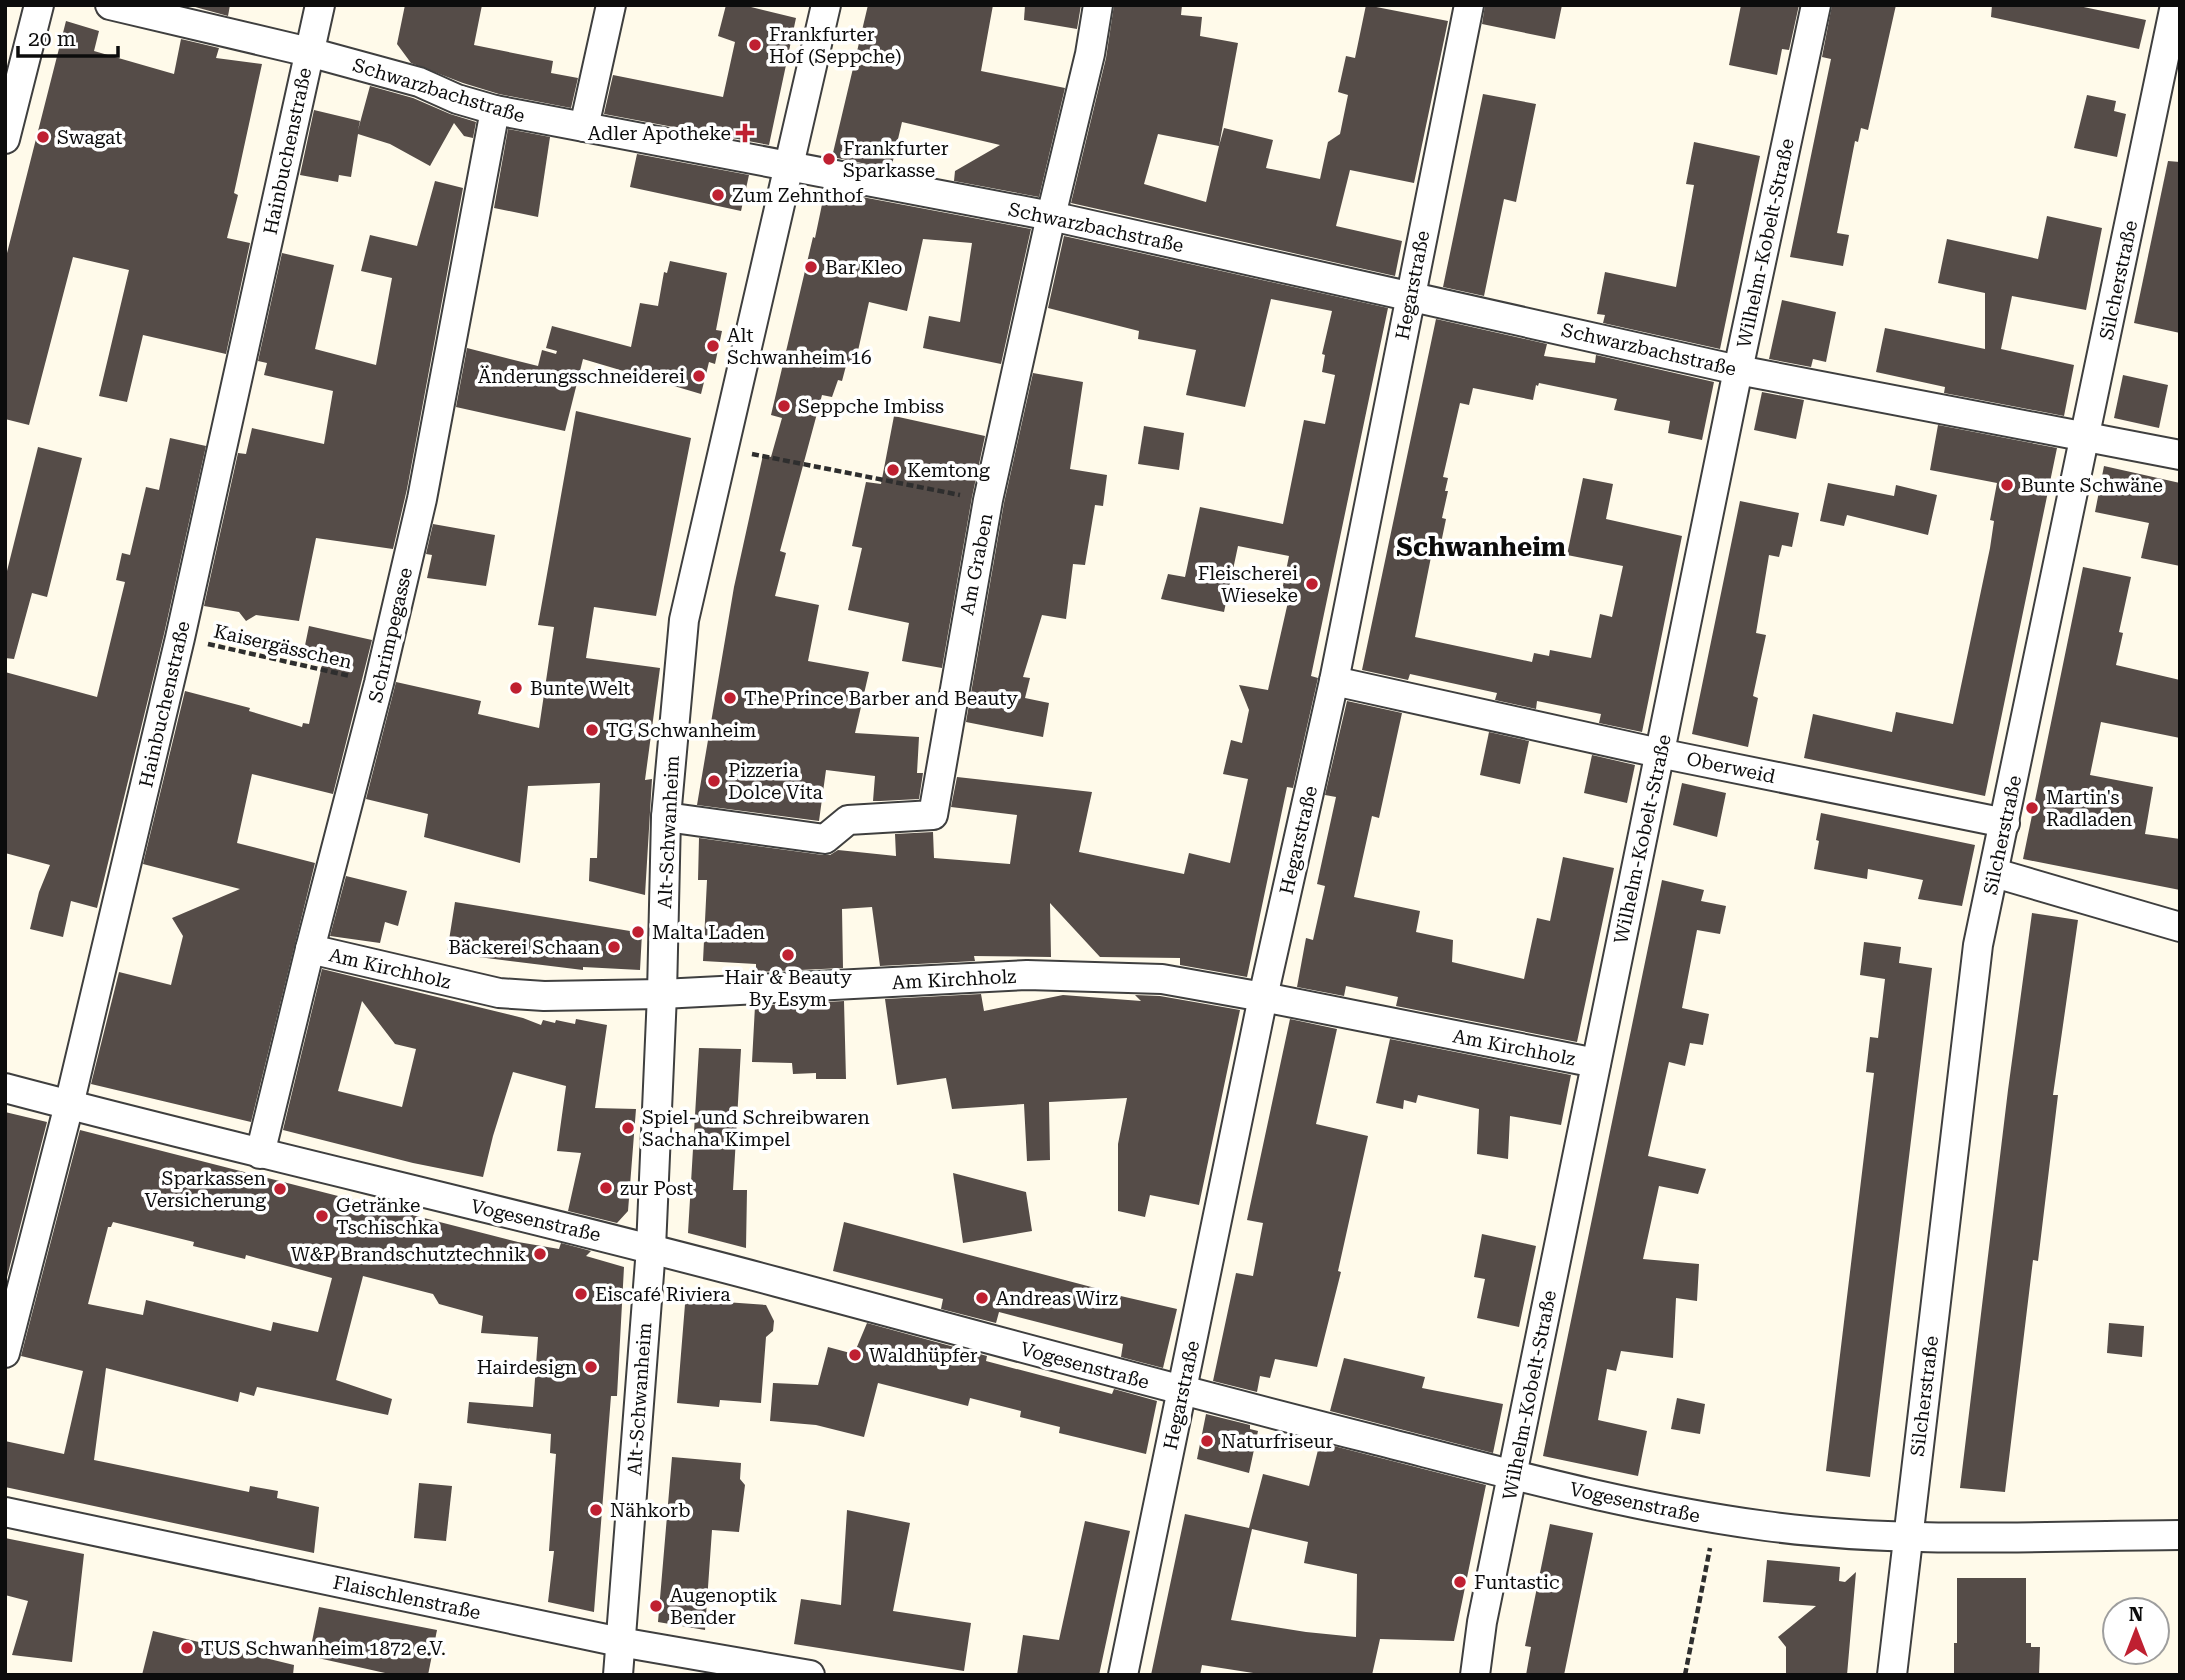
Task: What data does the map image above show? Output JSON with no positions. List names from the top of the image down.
{
  "streets": {
    "street": [
      "Schwarzbachstraße",
      "Hainbuchenstraße",
      "Wilhelm-Kobelt-Straße",
      "Silcherstraße",
      "Hegarstraße",
      "Am Graben",
      "Schrimpegasse",
      "Oberweid",
      "Alt-Schwanheim",
      "Am Kirchholz",
      "Vogesenstraße",
      "Flaischlenstraße"
    ],
    "path": ["Kaisergässchen"]
  },
  "crossings": [
    ["Schwarzbachstraße", "Hainbuchenstraße"],
    ["Schwarzbachstraße", "Wilhelm-Kobelt-Straße"],
    ["Schwarzbachstraße", "Silcherstraße"],
    ["Schwarzbachstraße", "Hegarstraße"],
    ["Schwarzbachstraße", "Am Graben"],
    ["Schwarzbachstraße", "Schrimpegasse"],
    ["Schwarzbachstraße", "Alt-Schwanheim"],
    ["Hainbuchenstraße", "Kaisergässchen"],
    ["Hainbuchenstraße", "Vogesenstraße"],
    ["Wilhelm-Kobelt-Straße", "Oberweid"],
    ["Wilhelm-Kobelt-Straße", "Am Kirchholz"],
    ["Wilhelm-Kobelt-Straße", "Vogesenstraße"],
    ["Silcherstraße", "Oberweid"],
    ["Silcherstraße", "Vogesenstraße"],
    ["Hegarstraße", "Oberweid"],
    ["Hegarstraße", "Am Kirchholz"],
    ["Hegarstraße", "Vogesenstraße"],
    ["Am Graben", "Alt-Schwanheim"],
    ["Schrimpegasse", "Kaisergässchen"],
    ["Schrimpegasse", "Am Kirchholz"],
    ["Schrimpegasse", "Vogesenstraße"],
    ["Alt-Schwanheim", "Am Kirchholz"],
    ["Alt-Schwanheim", "Vogesenstraße"],
    ["Alt-Schwanheim", "Flaischlenstraße"]
  ],
  "districts": ["Schwanheim"],
  "places": {
    "other": [
      "Frankfurter Hof (Seppche)",
      "Swagat",
      "Frankfurter Sparkasse",
      "Zum Zehnthof",
      "Bar Kleo",
      "Alt Schwanheim 16",
      "Änderungsschneiderei",
      "Seppche Imbiss",
      "Kemtong",
      "Bunte Schwäne",
      "Fleischerei Wieseke",
      "Bunte Welt",
      "The Prince Barber and Beauty",
      "TG Schwanheim",
      "Pizzeria Dolce Vita",
      "Martin's Radladen",
      "Malta Laden",
      "Bäckerei Schaan",
      "Hair & Beauty By Esym",
      "Spiel- und Schreibwaren Sachaha Kimpel",
      "zur Post",
      "Sparkassen Versicherung",
      "Getränke Tschischka",
      "W&P Brandschutztechnik",
      "Eiscafé Riviera",
      "Andreas Wirz",
      "Waldhüpfer",
      "Hairdesign",
      "Naturfriseur",
      "Nähkorb",
      "Funtastic",
      "Augenoptik Bender",
      "TUS Schwanheim 1872 e.V."
    ],
    "health": ["Adler Apotheke"]
  },
  "scale_bar": "20 m",
  "north": "top"
}
